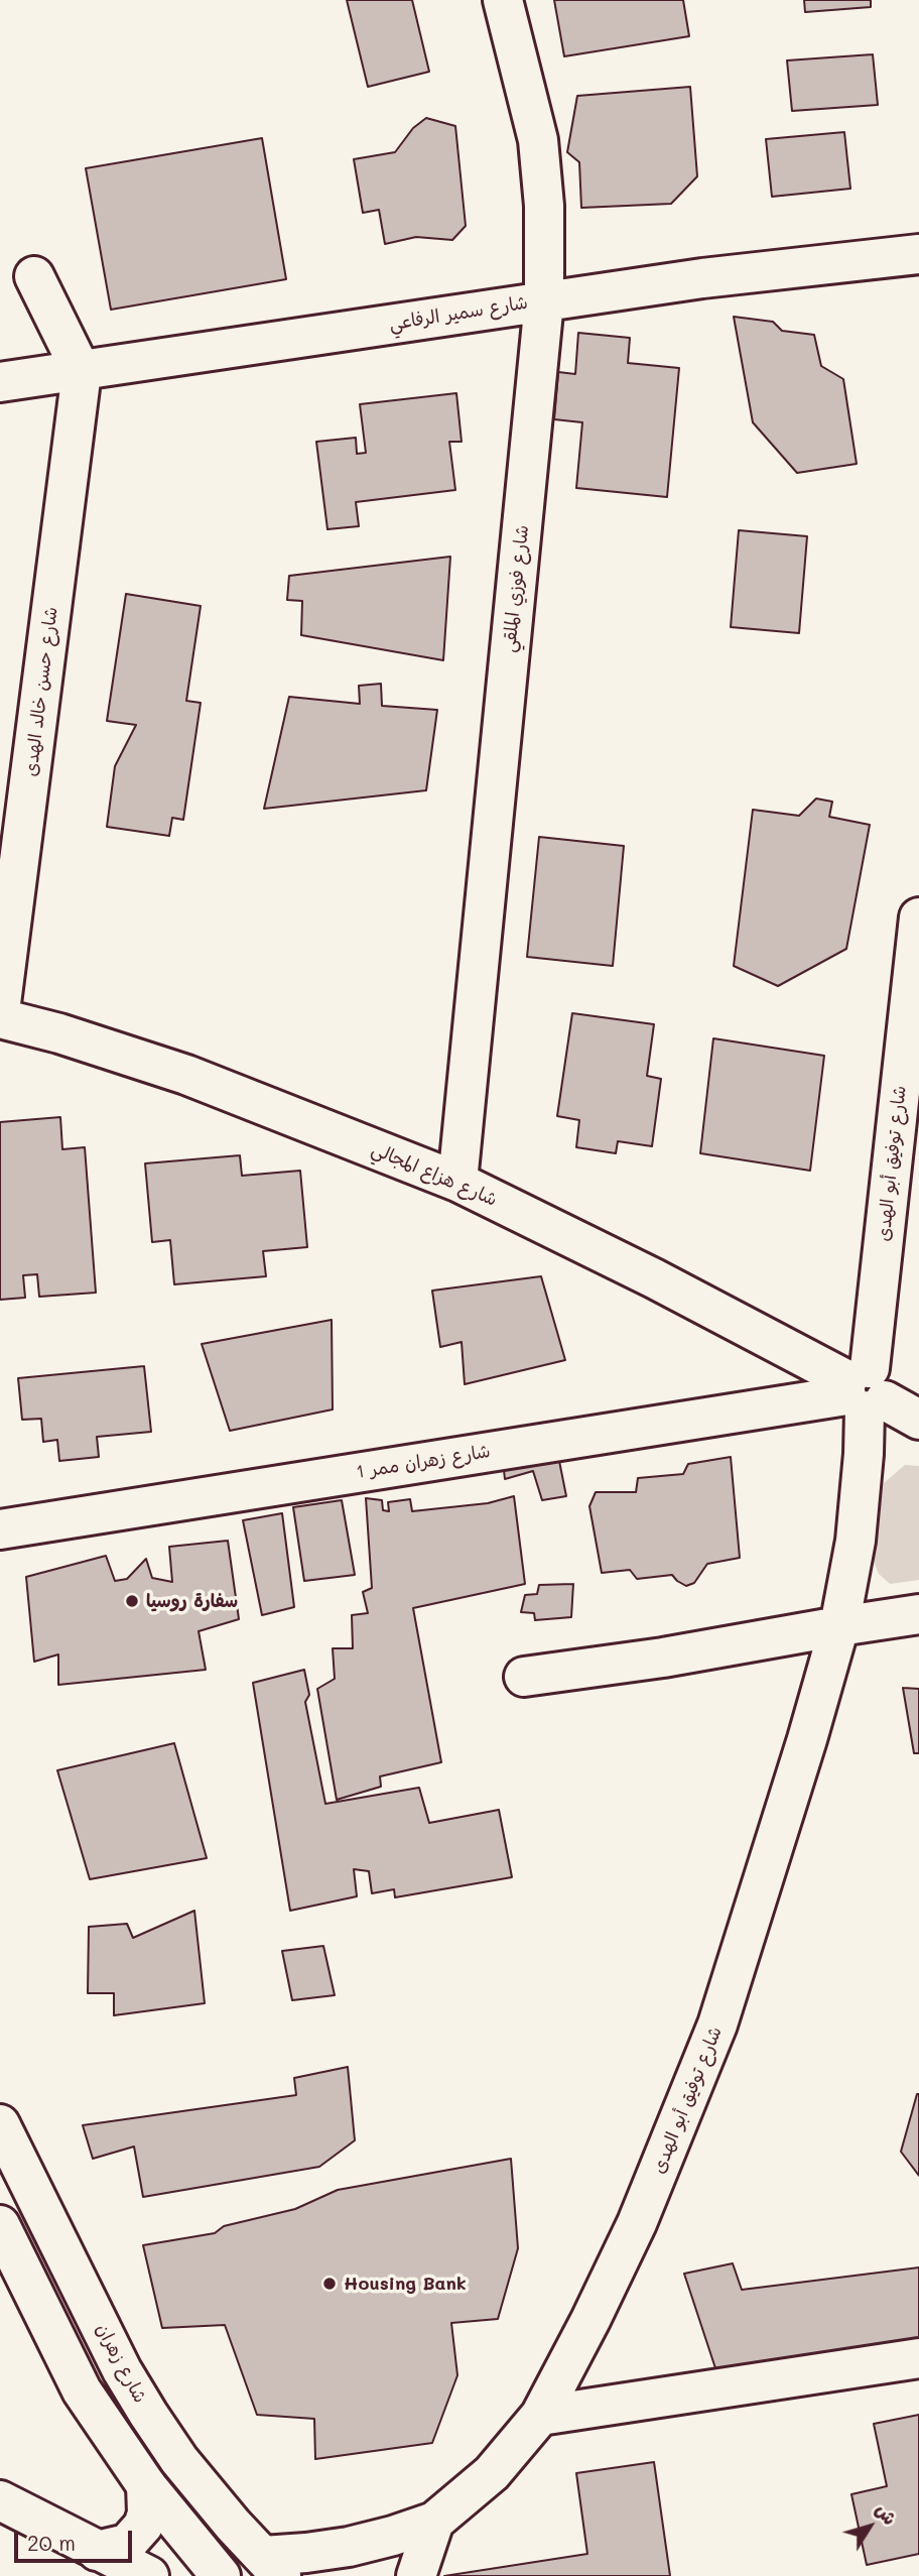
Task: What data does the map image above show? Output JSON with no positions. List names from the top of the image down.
{
  "streets": {
    "street": [
      "شارع سمير الرفاعي",
      "شارع فوزي الملقي",
      "شارع حسن خالد الهدى",
      "شارع توفيق أبو الهدى",
      "شارع هزاع المجالي",
      "شارع زهران ممر 1",
      "شارع زهران"
    ]
  },
  "crossings": [
    ["شارع سمير الرفاعي", "شارع فوزي الملقي"],
    ["شارع سمير الرفاعي", "شارع حسن خالد الهدى"],
    ["شارع فوزي الملقي", "شارع هزاع المجالي"],
    ["شارع توفيق أبو الهدى", "شارع هزاع المجالي"],
    ["شارع توفيق أبو الهدى", "شارع زهران ممر 1"],
    ["شارع توفيق أبو الهدى", "شارع زهران"],
    ["شارع هزاع المجالي", "شارع زهران ممر 1"]
  ],
  "places": ["سفارة روسيا", "Housing Bank"],
  "scale_bar": "20 m",
  "north": "top right"
}
